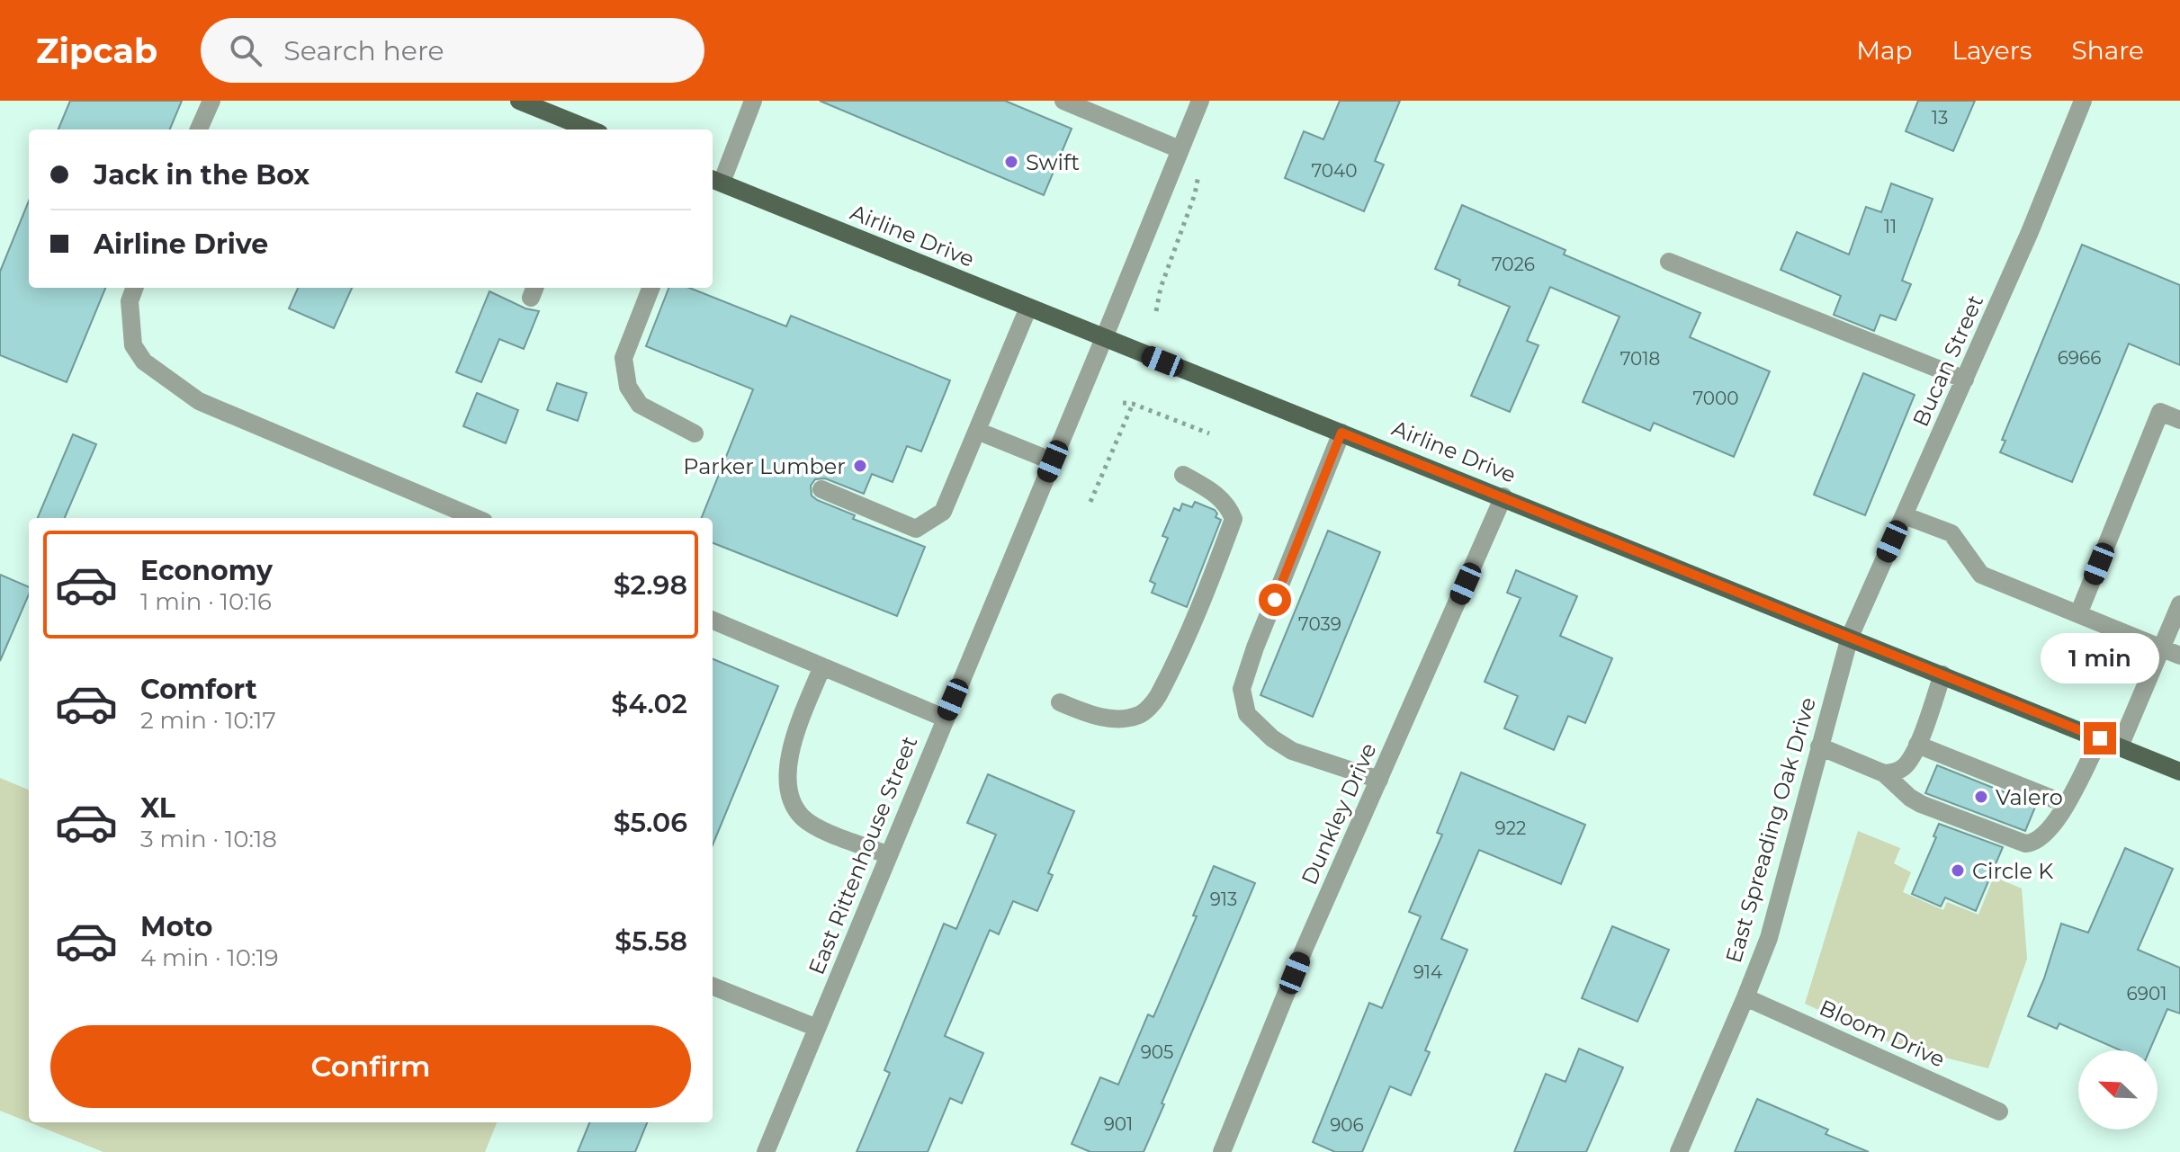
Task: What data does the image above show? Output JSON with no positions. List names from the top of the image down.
{
  "streets": {
    "main road": ["Airline Drive"],
    "street": [
      "Bucan Street",
      "Dunkley Drive",
      "East Spreading Oak Drive",
      "East Rittenhouse Street",
      "Bloom Drive"
    ]
  },
  "crossings": [
    ["Airline Drive", "Bucan Street"],
    ["Airline Drive", "Dunkley Drive"],
    ["Airline Drive", "East Spreading Oak Drive"],
    ["Airline Drive", "East Rittenhouse Street"],
    ["Bucan Street", "East Spreading Oak Drive"],
    ["East Spreading Oak Drive", "Bloom Drive"]
  ],
  "places": [
    "Swift",
    "Parker Lumber",
    "Valero",
    "Circle K"
  ],
  "house_numbers": [
    "13",
    "7040",
    "11",
    "7026",
    "6966",
    "7018",
    "7000",
    "7039",
    "922",
    "913",
    "914",
    "6901",
    "905",
    "901",
    "906"
  ],
  "north": "top left",
  "page": {
    "header": "Zipcab",
    "search": "Search here",
    "nav": ["Map", "Layers", "Share"],
    "banner": ["Jack in the Box", "Airline Drive"],
    "list": [
      {
        "name": "Economy",
        "note": "1 min · 10:16",
        "value": "$2.98"
      },
      {
        "name": "Comfort",
        "note": "2 min · 10:17",
        "value": "$4.02"
      },
      {
        "name": "XL",
        "note": "3 min · 10:18",
        "value": "$5.06"
      },
      {
        "name": "Moto",
        "note": "4 min · 10:19",
        "value": "$5.58"
      }
    ],
    "bubble": "1 min",
    "buttons": "Confirm"
  }
}
